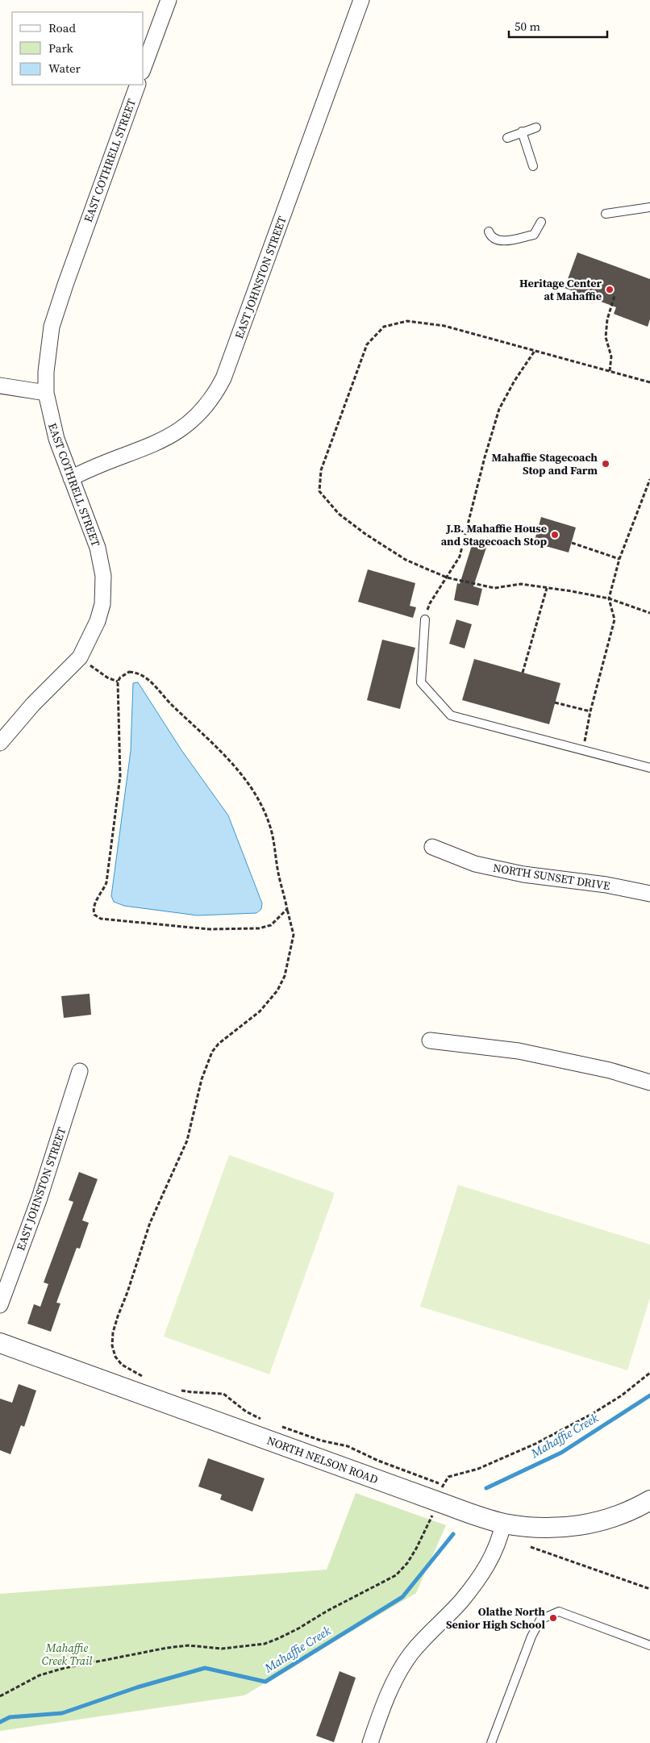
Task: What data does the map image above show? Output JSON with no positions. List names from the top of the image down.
{
  "streets": {
    "street": [
      "EAST COTHRELL STREET",
      "EAST JOHNSTON STREET",
      "NORTH SUNSET DRIVE",
      "NORTH NELSON ROAD"
    ]
  },
  "crossings": [
    ["EAST COTHRELL STREET", "EAST JOHNSTON STREET"]
  ],
  "water": ["Mahaffie Creek"],
  "parks": ["Mahaffie Creek Trail"],
  "places": [
    "Heritage Center at Mahaffie",
    "Mahaffie Stagecoach Stop and Farm",
    "J.B. Mahaffie House and Stagecoach Stop",
    "Olathe North Senior High School"
  ],
  "legend": ["Road", "Park", "Water"],
  "scale_bar": "50 m"
}
